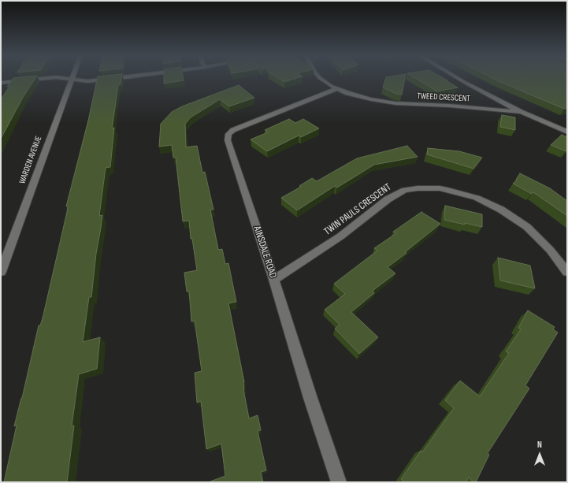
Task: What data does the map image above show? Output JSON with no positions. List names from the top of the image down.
{
  "streets": {
    "street": [
      "TWEED CRESCENT",
      "WARDEN AVENUE",
      "TWIN PAULS CRESCENT",
      "AINSDALE ROAD"
    ]
  },
  "crossings": [
    ["TWEED CRESCENT", "AINSDALE ROAD"],
    ["TWIN PAULS CRESCENT", "AINSDALE ROAD"]
  ],
  "north": "top"
}
